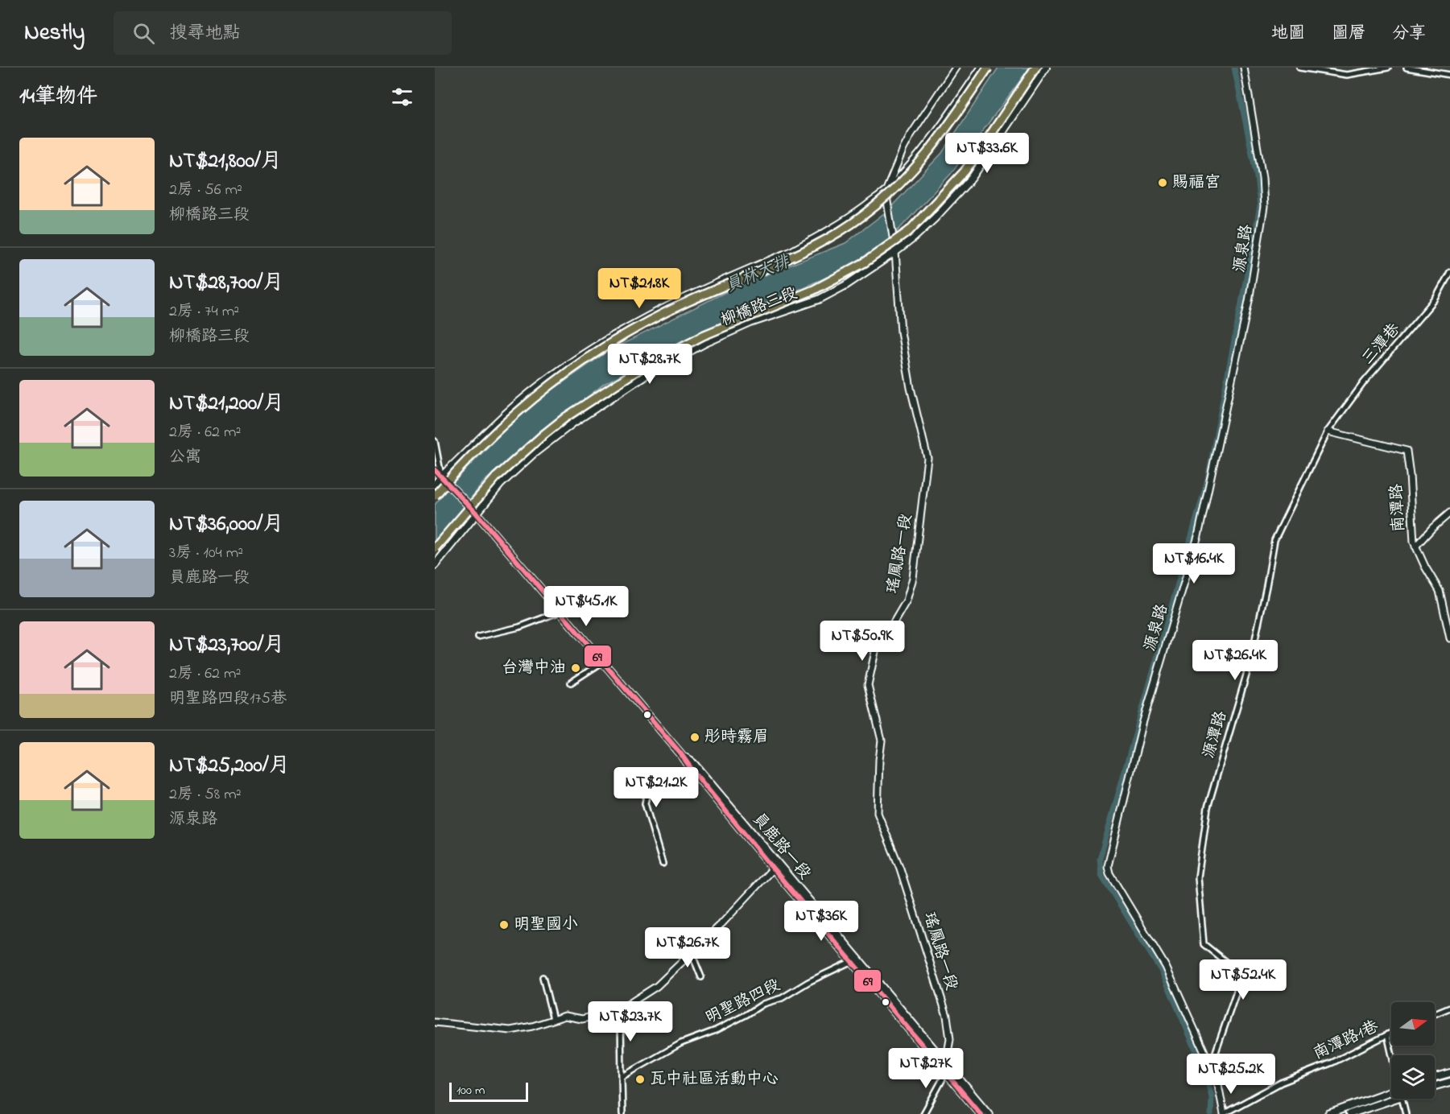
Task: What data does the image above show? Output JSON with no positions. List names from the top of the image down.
{
  "streets": {
    "main road": ["柳橋路三段", "員鹿路一段"],
    "street": [
      "源泉路",
      "三潭巷",
      "南潭路",
      "瑤鳳路一段",
      "源潭路",
      "明聖路四段",
      "南潭路1巷"
    ]
  },
  "crossings": [
    ["源泉路", "源潭路"],
    ["源泉路", "南潭路1巷"],
    ["柳橋路三段", "瑤鳳路一段"],
    ["柳橋路三段", "員鹿路一段"],
    ["三潭巷", "南潭路"],
    ["三潭巷", "源潭路"],
    ["南潭路", "源潭路"],
    ["瑤鳳路一段", "員鹿路一段"],
    ["員鹿路一段", "明聖路四段"]
  ],
  "water": ["員林大排"],
  "places": [
    "賜福宮",
    "台灣中油",
    "彤時霧眉",
    "明聖國小",
    "瓦中社區活動中心"
  ],
  "lines": ["transit line 69"],
  "scale_bar": "100 m",
  "north": "right",
  "page": {
    "header": "Nestly",
    "search": "搜尋地點",
    "nav": ["地圖", "圖層", "分享"],
    "heading": "14筆物件",
    "list": [
      {
        "name": "NT$21,800/月",
        "note": "2房 · 56 m² · 柳橋路三段"
      },
      {
        "name": "NT$28,700/月",
        "note": "2房 · 74 m² · 柳橋路三段"
      },
      {
        "name": "NT$21,200/月",
        "note": "2房 · 62 m² · 公寓"
      },
      {
        "name": "NT$36,000/月",
        "note": "3房 · 104 m² · 員鹿路一段"
      },
      {
        "name": "NT$23,700/月",
        "note": "2房 · 62 m² · 明聖路四段175巷"
      },
      {
        "name": "NT$25,200/月",
        "note": "2房 · 58 m² · 源泉路"
      }
    ],
    "price": [
      "NT$33.6K",
      "NT$21.8K",
      "NT$28.7K",
      "NT$16.4K",
      "NT$45.1K",
      "NT$50.9K",
      "NT$26.4K",
      "NT$21.2K",
      "NT$36K",
      "NT$26.7K",
      "NT$52.4K",
      "NT$23.7K",
      "NT$27K",
      "NT$25.2K"
    ],
    "scale": "100 m"
  }
}
